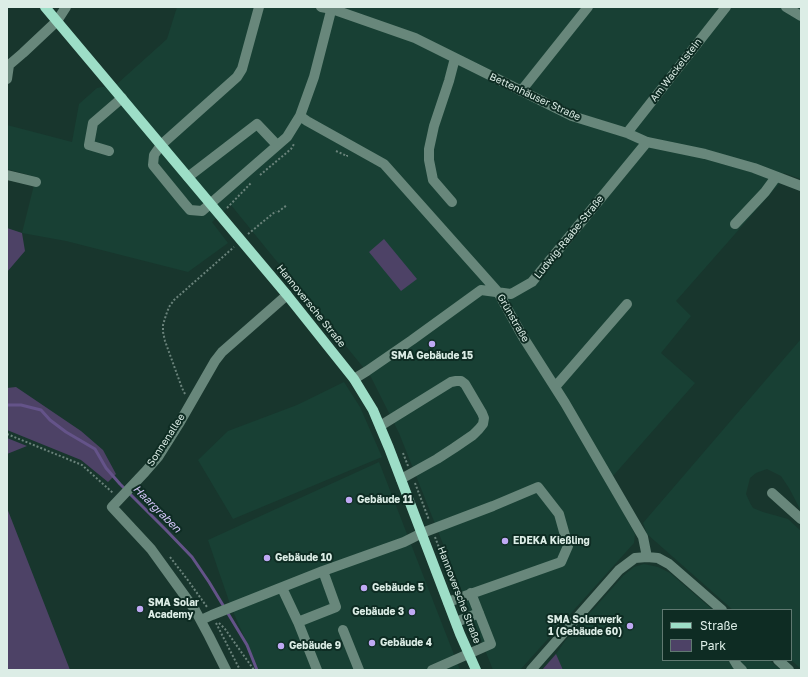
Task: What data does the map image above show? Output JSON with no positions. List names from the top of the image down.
{
  "streets": {
    "main road": ["Hannoversche Straße"],
    "street": [
      "Am Wackelstein",
      "Bettenhäuser Straße",
      "Ludwig-Raabe-Straße",
      "Grünstraße",
      "Sonnenallee"
    ]
  },
  "crossings": [
    ["Am Wackelstein", "Bettenhäuser Straße"],
    ["Bettenhäuser Straße", "Ludwig-Raabe-Straße"],
    ["Ludwig-Raabe-Straße", "Hannoversche Straße"],
    ["Ludwig-Raabe-Straße", "Grünstraße"],
    ["Hannoversche Straße", "Sonnenallee"]
  ],
  "water": ["Haargraben"],
  "places": [
    "SMA Gebäude 15",
    "Gebäude 11",
    "EDEKA Kießling",
    "Gebäude 10",
    "Gebäude 5",
    "SMA Solar Academy",
    "Gebäude 3",
    "SMA Solarwerk 1 (Gebäude 60)",
    "Gebäude 4",
    "Gebäude 9"
  ],
  "legend": ["Straße", "Park"]
}
